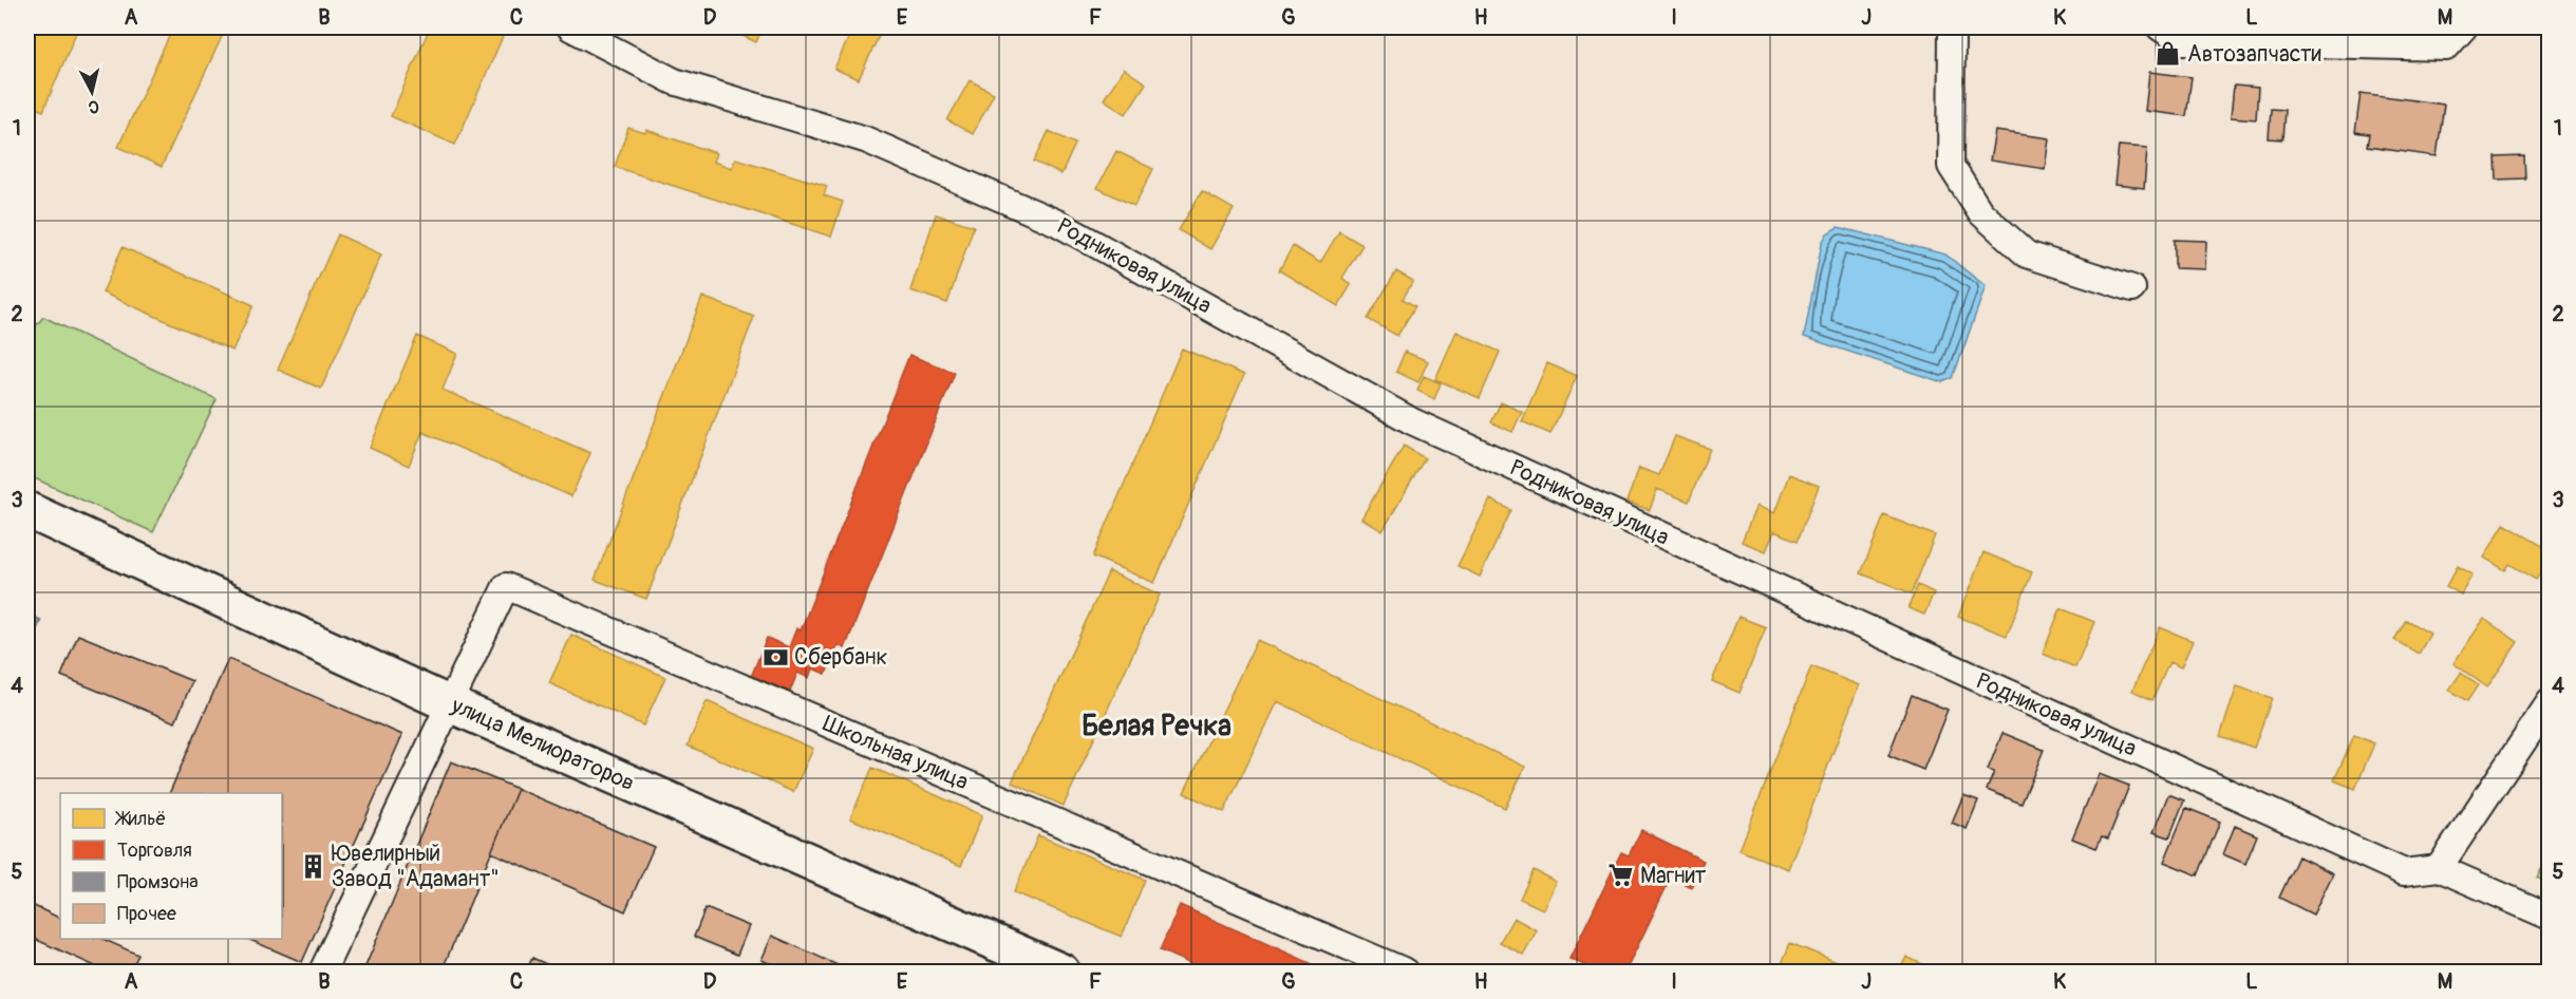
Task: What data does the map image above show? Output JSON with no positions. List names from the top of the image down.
{
  "streets": {
    "street": ["Родниковая улица", "улица Мелиораторов", "Школьная улица"]
  },
  "crossings": [
    ["улица Мелиораторов", "Школьная улица"]
  ],
  "districts": ["Белая Речка"],
  "places": {
    "shop": ["Автозапчасти"],
    "bank": ["Сбербанк"],
    "building": ["Ювелирный Завод \"Адамант\""],
    "supermarket": ["Магнит"]
  },
  "legend": [
    "Жильё",
    "Торговля",
    "Промзона",
    "Прочее"
  ],
  "north": "bottom",
  "grid": {
    "columns": [
      "A",
      "B",
      "C",
      "D",
      "E",
      "F",
      "G",
      "H",
      "I",
      "J",
      "K",
      "L",
      "M"
    ],
    "rows": [
      "1",
      "2",
      "3",
      "4",
      "5"
    ]
  }
}
